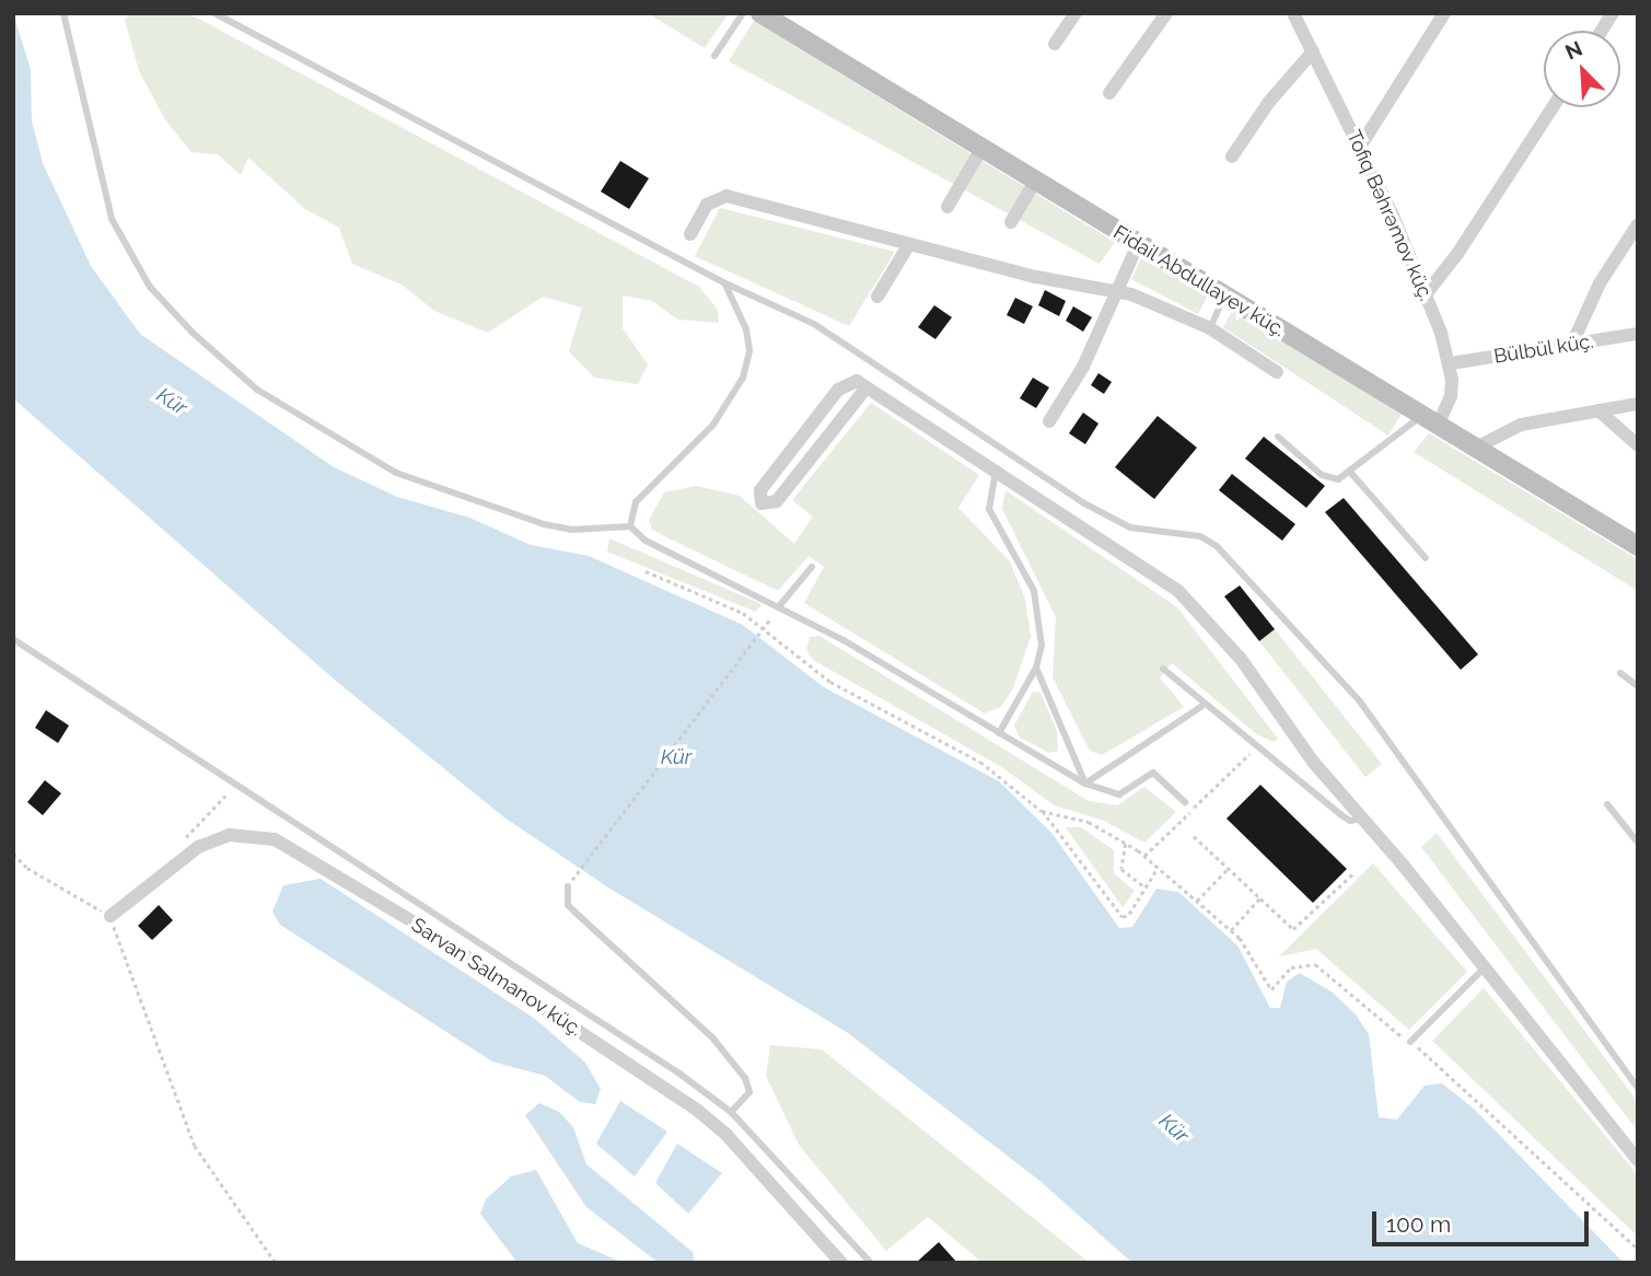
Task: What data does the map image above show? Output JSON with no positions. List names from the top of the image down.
{
  "streets": {
    "street": [
      "Tofiq Bəhrəmov küç.",
      "Fidail Abdullayev küç.",
      "Bülbül küç.",
      "Sarvan Salmanov küç."
    ]
  },
  "crossings": [
    ["Tofiq Bəhrəmov küç.", "Fidail Abdullayev küç."],
    ["Tofiq Bəhrəmov küç.", "Bülbül küç."]
  ],
  "water": ["Kür"],
  "scale_bar": "100 m",
  "north": "top left"
}
